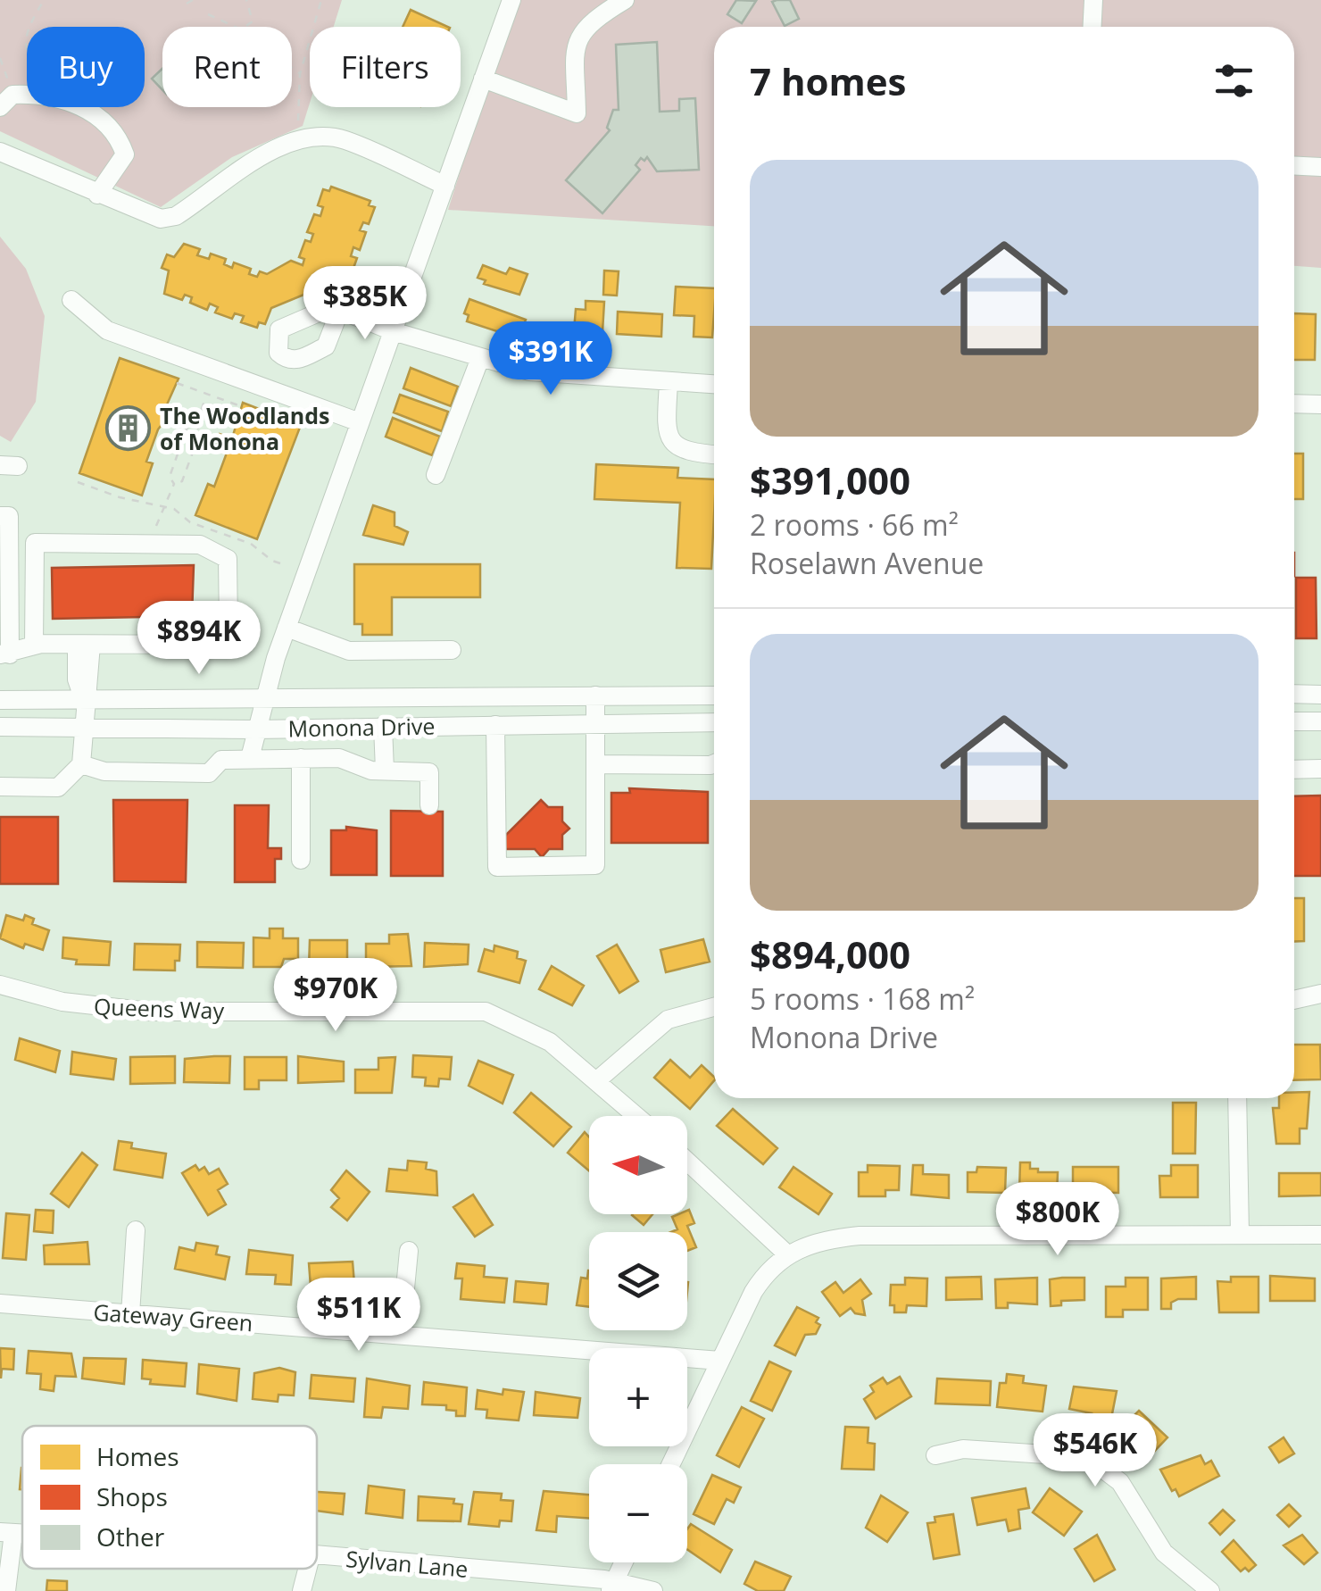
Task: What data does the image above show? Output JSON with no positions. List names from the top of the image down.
{
  "streets": {
    "street": [
      "Monona Drive",
      "Queens Way",
      "Gateway Green",
      "Sylvan Lane"
    ]
  },
  "places": {
    "building": ["The Woodlands of Monona"]
  },
  "legend": ["Homes", "Shops", "Other"],
  "north": "left",
  "page": {
    "chip": ["Buy", "Rent", "Filters"],
    "heading": "7 homes",
    "list": [
      {
        "name": "$391,000",
        "note": "2 rooms · 66 m² · Roselawn Avenue"
      },
      {
        "name": "$894,000",
        "note": "5 rooms · 168 m² · Monona Drive"
      }
    ],
    "price": [
      "$385K",
      "$391K",
      "$894K",
      "$970K",
      "$800K",
      "$511K",
      "$546K"
    ],
    "map_buttons": ["+", "−"]
  }
}
